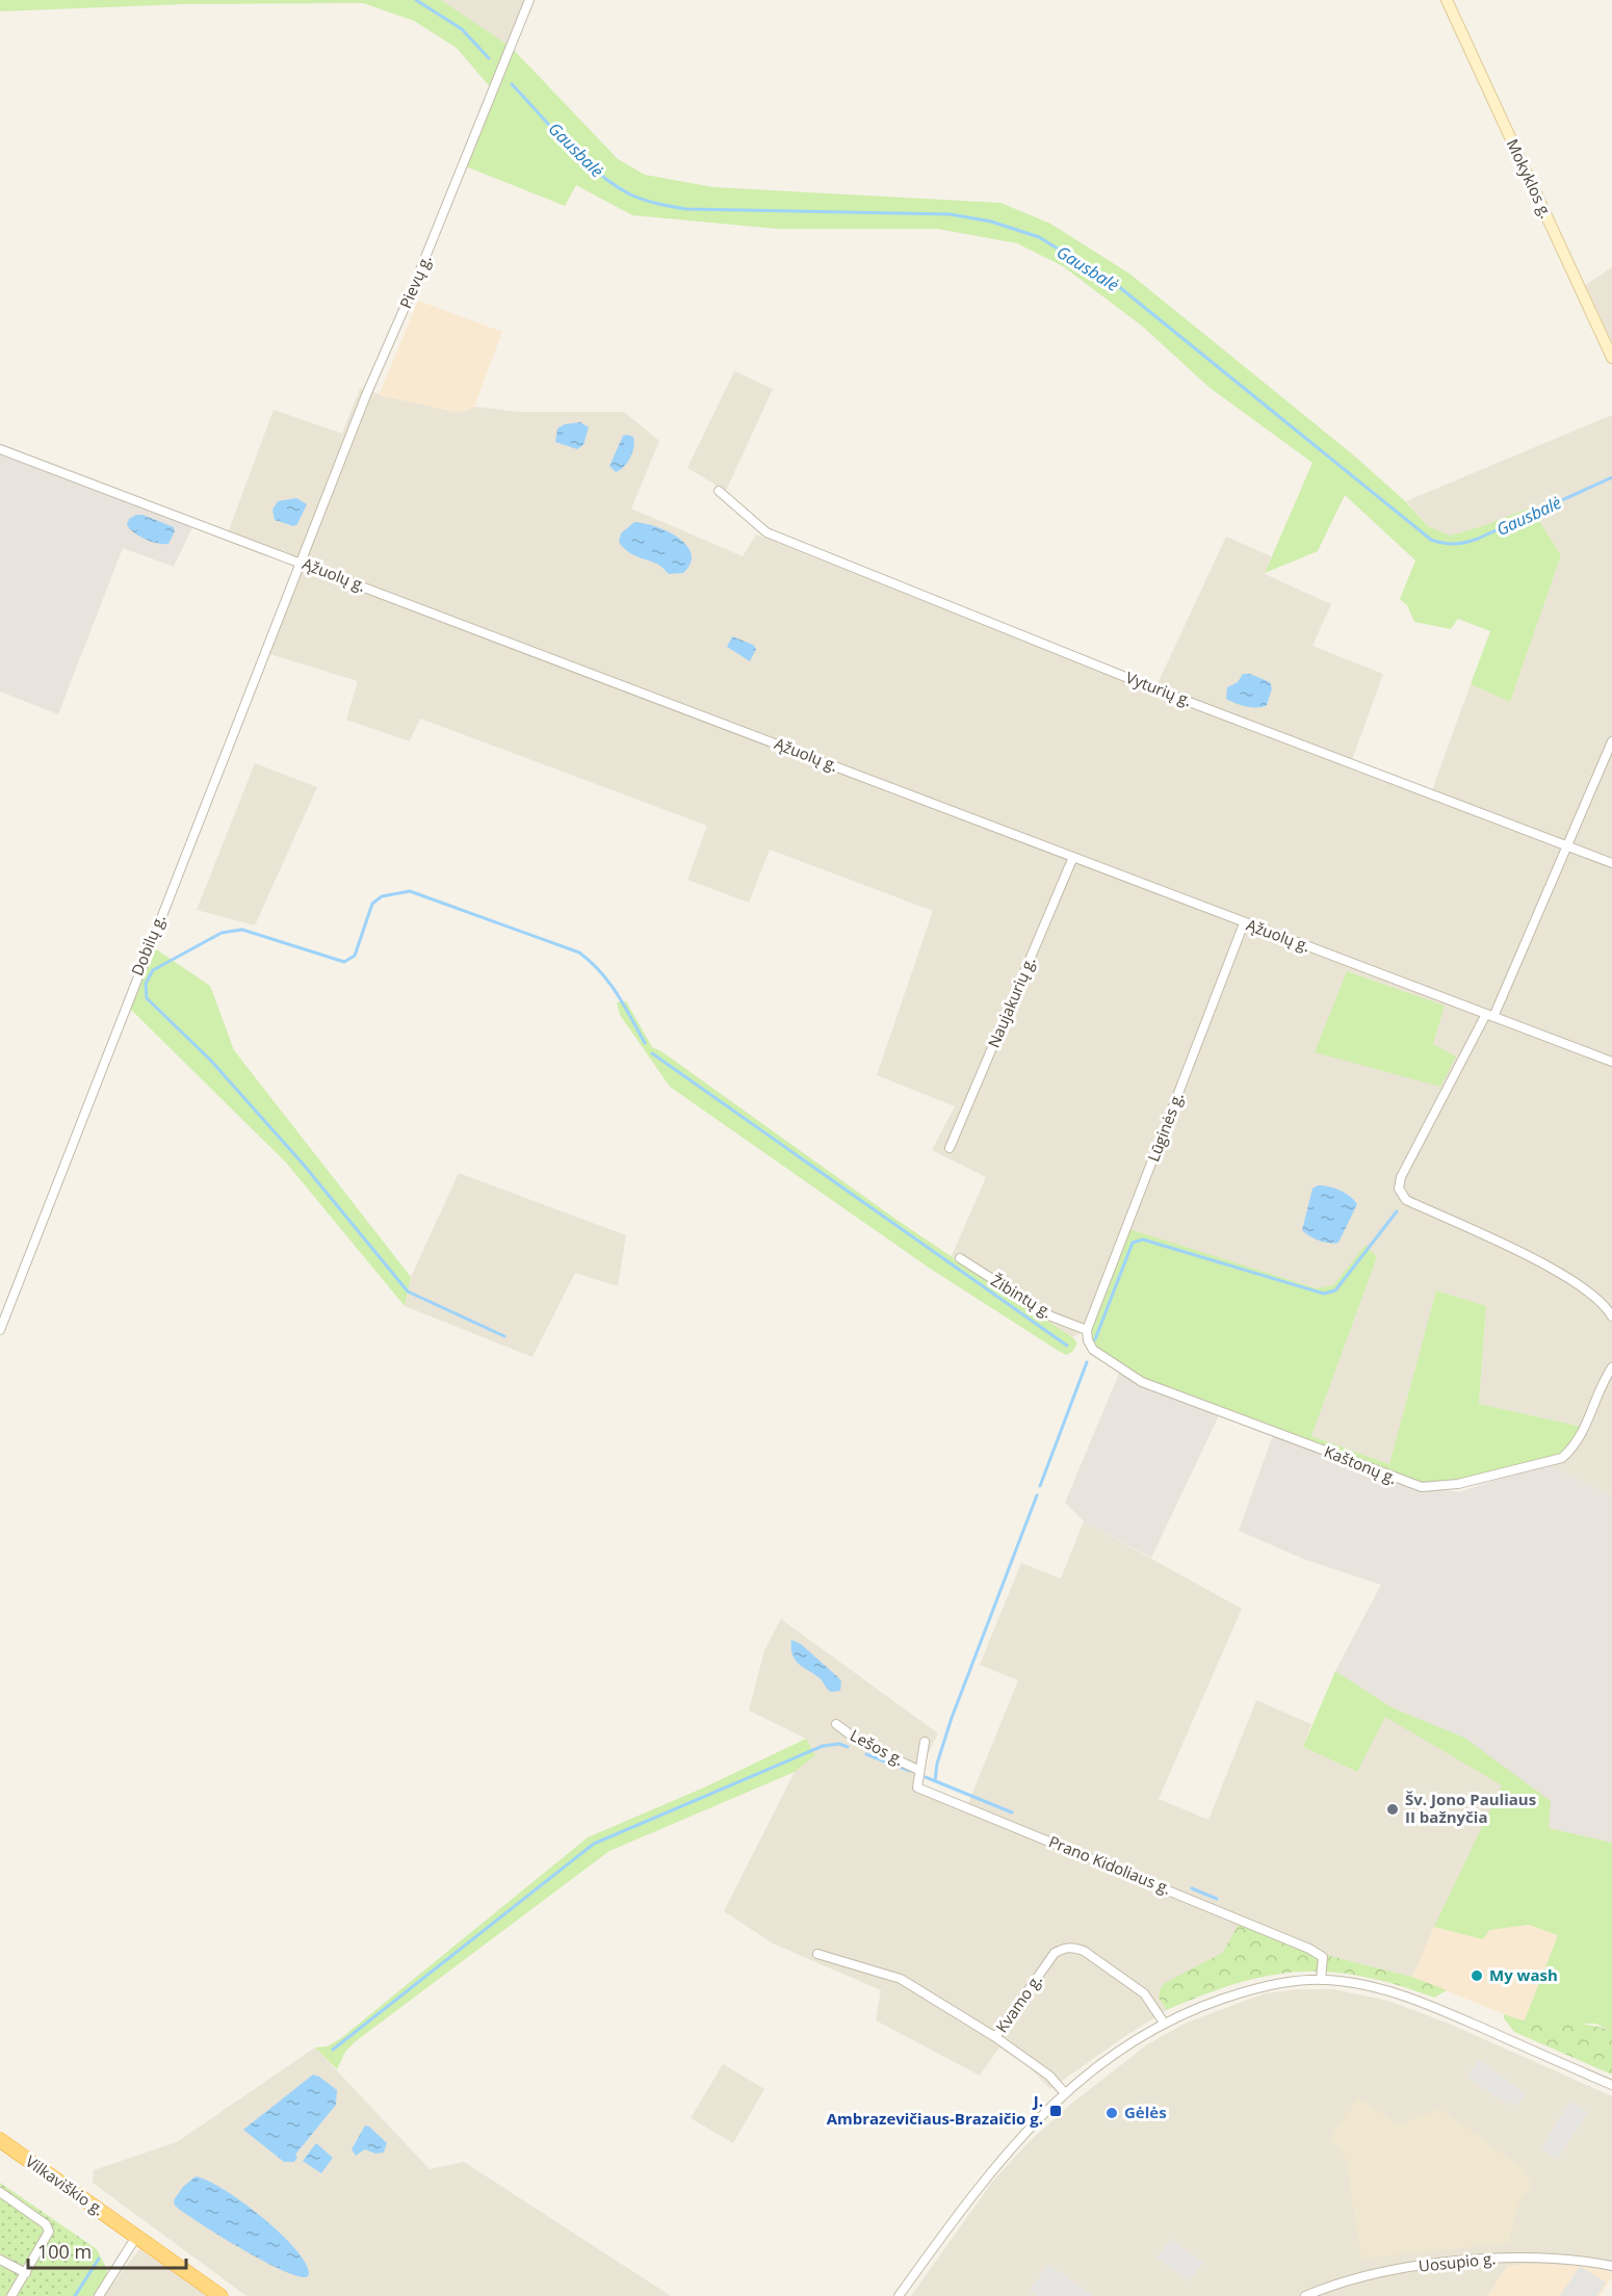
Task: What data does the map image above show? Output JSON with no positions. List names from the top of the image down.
{
  "streets": {
    "highway": ["Vilkaviškio g."],
    "main road": ["Mokyklos g."],
    "street": [
      "Pievų g.",
      "Ąžuolų g.",
      "Vyturių g.",
      "Dobilų g.",
      "Naujakurių g.",
      "Lūginės g.",
      "Žibintų g.",
      "Kaštonų g.",
      "Lešos g.",
      "Prano Kidoliaus g.",
      "Kvamo g.",
      "Uosupio g."
    ]
  },
  "crossings": [
    ["Pievų g.", "Ąžuolų g."],
    ["Pievų g.", "Dobilų g."],
    ["Ąžuolų g.", "Dobilų g."],
    ["Ąžuolų g.", "Naujakurių g."],
    ["Ąžuolų g.", "Lūginės g."],
    ["Lūginės g.", "Žibintų g."],
    ["Lūginės g.", "Kaštonų g."],
    ["Žibintų g.", "Kaštonų g."],
    ["Lešos g.", "Prano Kidoliaus g."]
  ],
  "water": ["Gausbalė"],
  "places": {
    "other": ["Šv. Jono Pauliaus II bažnyčia", "My wash", "Gėlės"],
    "transit": ["J. Ambrazevičiaus-Brazaičio g."]
  },
  "scale_bar": "100 m"
}
